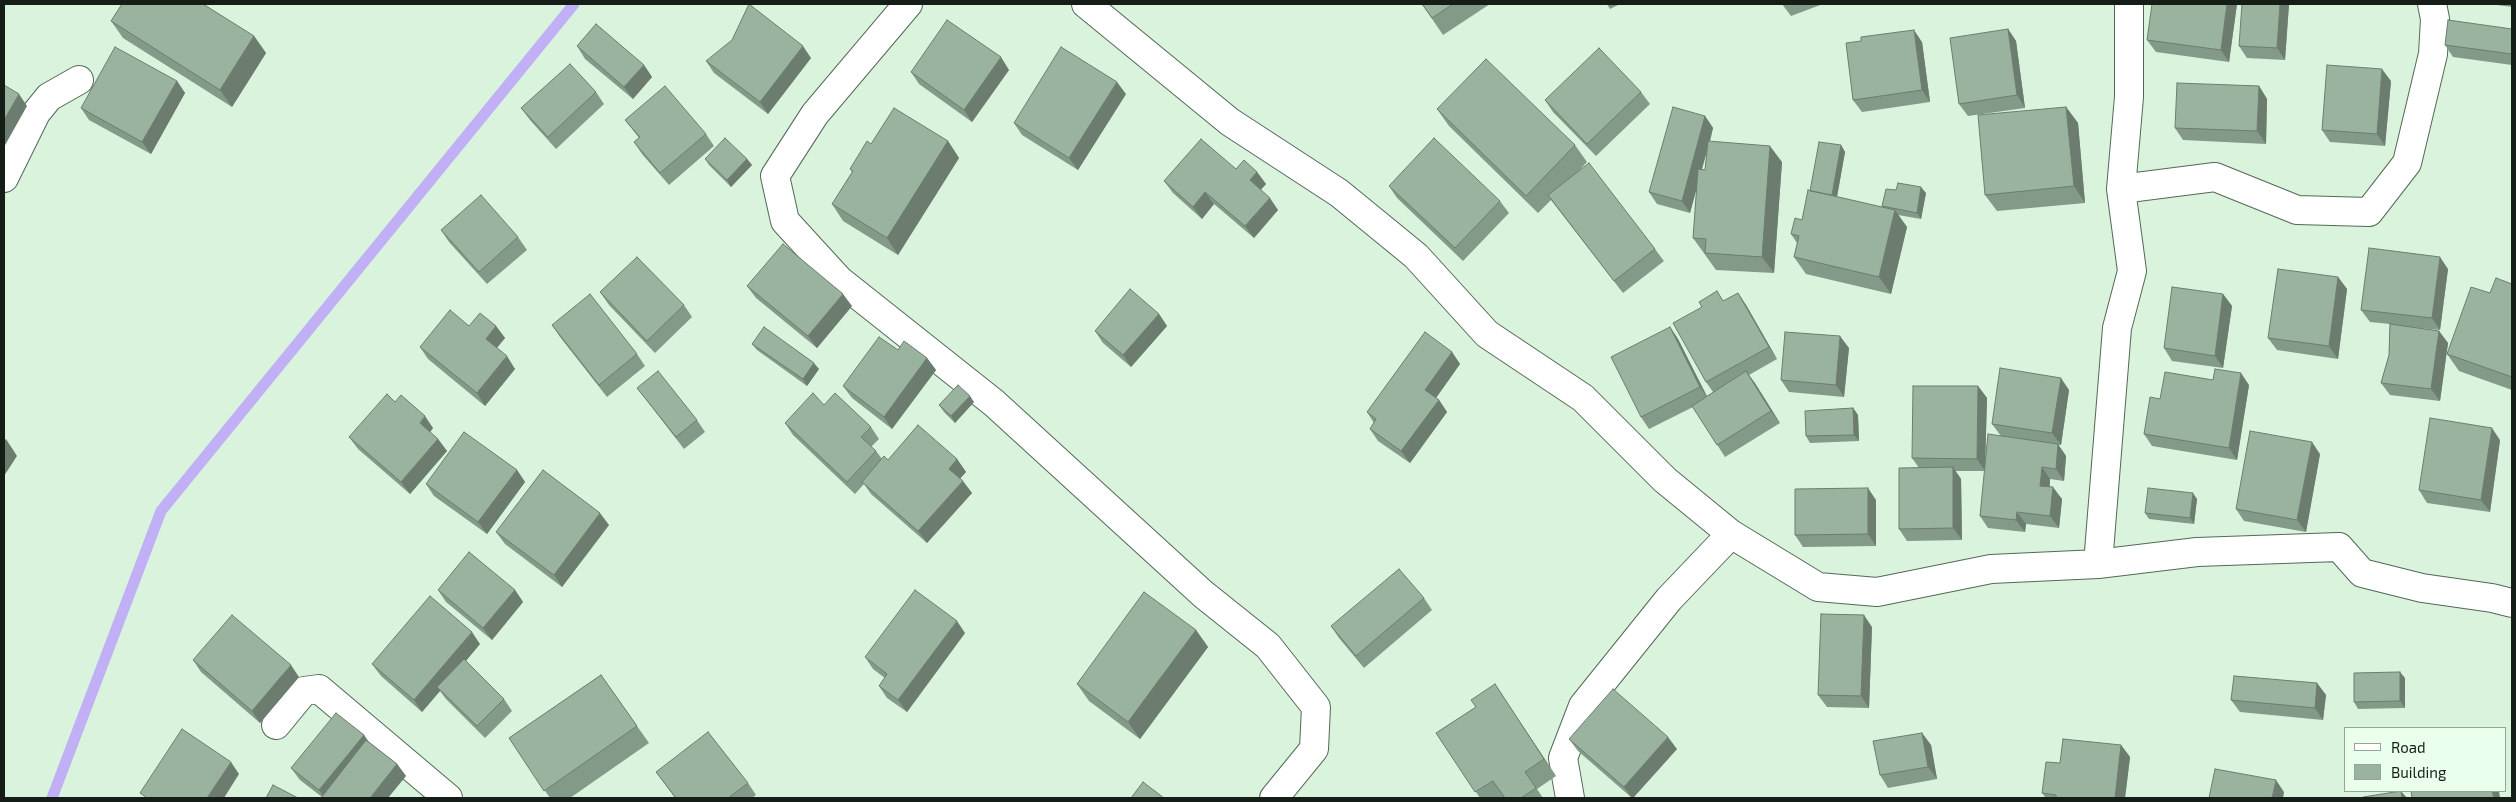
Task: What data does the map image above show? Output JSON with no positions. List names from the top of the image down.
{
  "legend": ["Road", "Building"]
}
